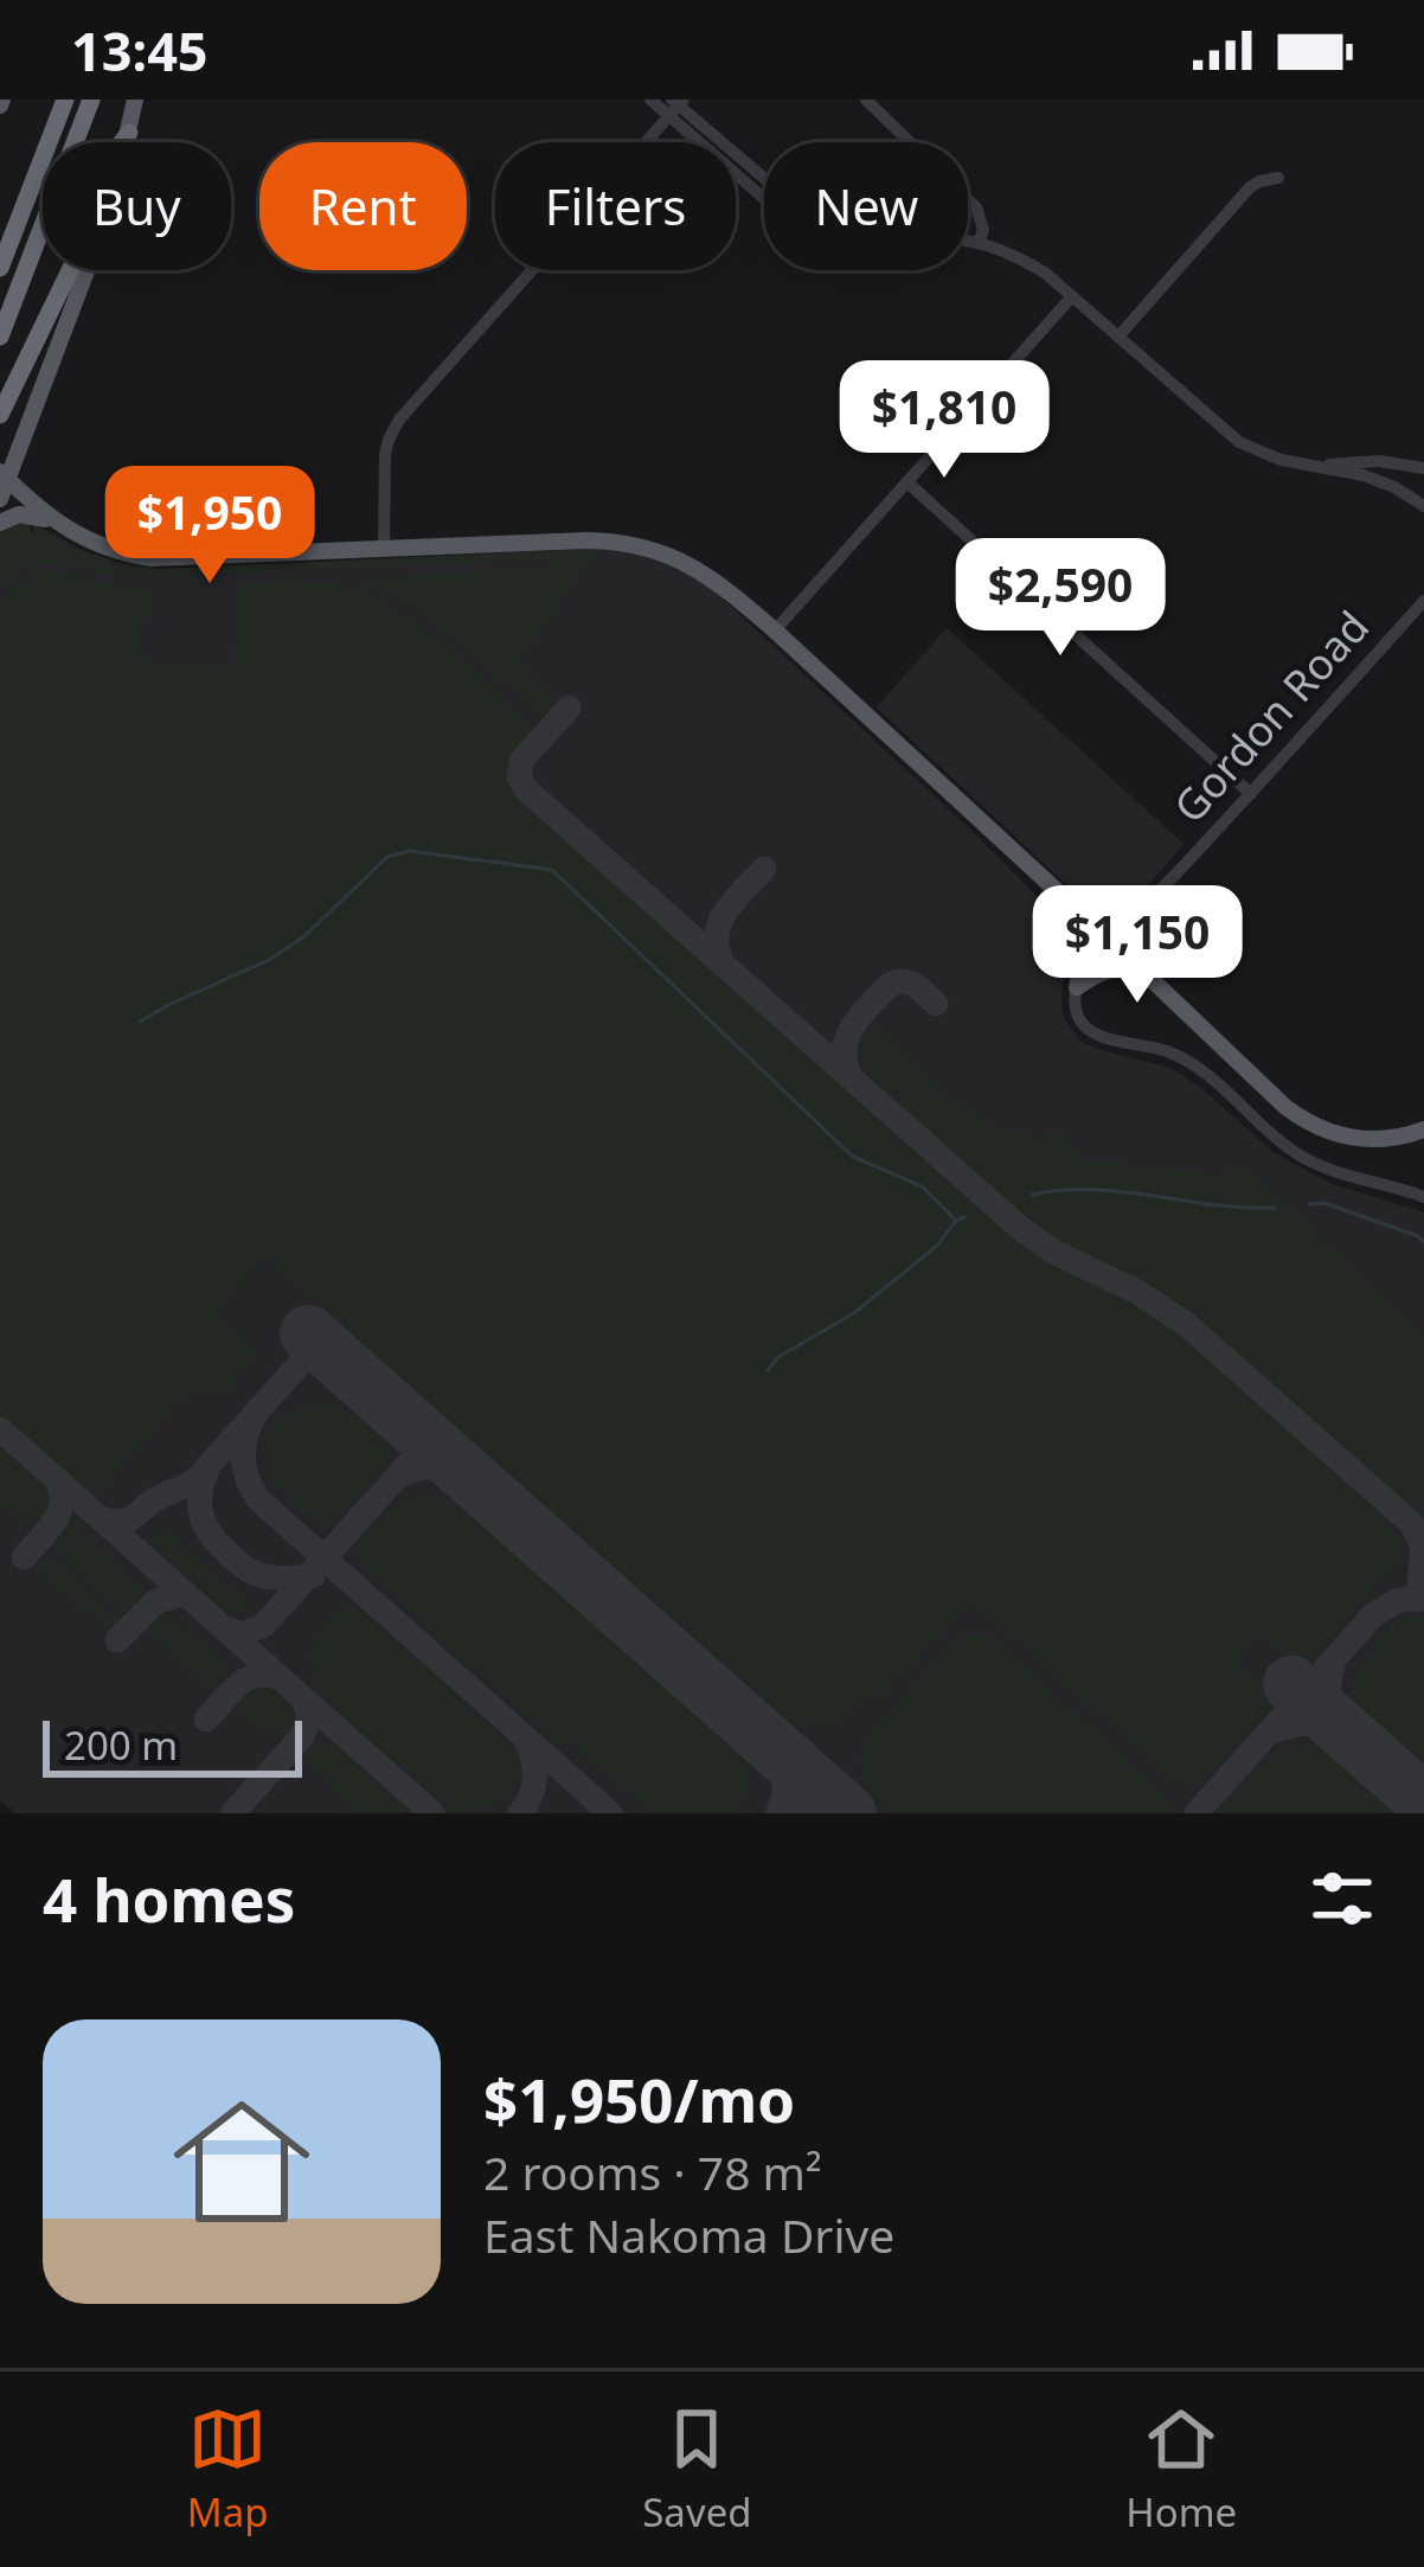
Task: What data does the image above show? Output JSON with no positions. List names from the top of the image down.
{
  "streets": {
    "street": ["Gordon Road"]
  },
  "scale_bar": "200 m",
  "page": {
    "status": "13:45",
    "chip": [
      "Buy",
      "Rent",
      "Filters",
      "New"
    ],
    "price": [
      "$1,810",
      "$1,950",
      "$2,590",
      "$1,150"
    ],
    "scale": "200 m",
    "heading": "4 homes",
    "list": [
      {
        "name": "$1,950/mo",
        "note": "2 rooms · 78 m² · East Nakoma Drive"
      }
    ],
    "tabs": ["Map", "Saved", "Home"]
  }
}
